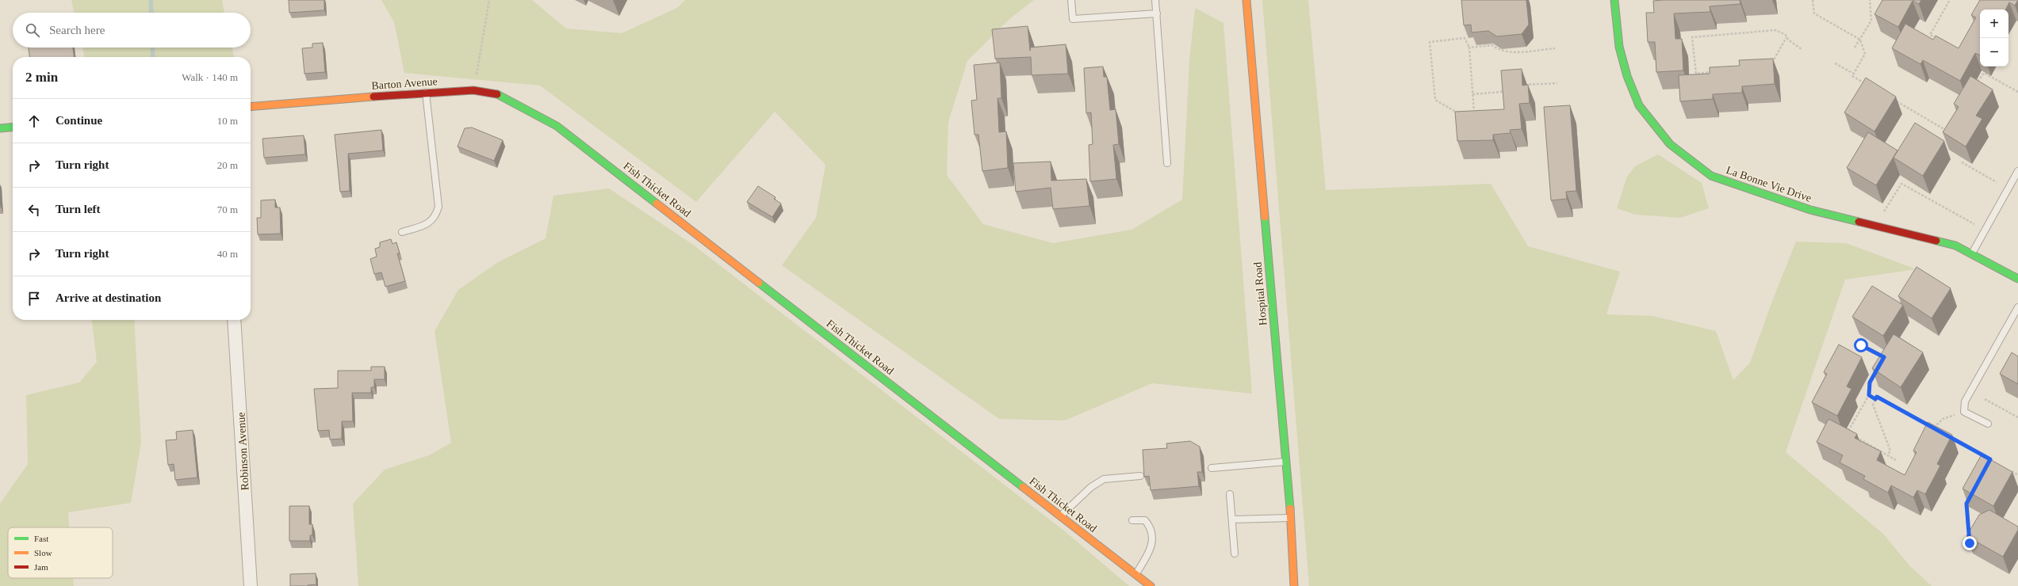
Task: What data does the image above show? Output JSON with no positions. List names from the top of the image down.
{
  "streets": {
    "street": [
      "Barton Avenue",
      "La Bonne Vie Drive",
      "Fish Thicket Road",
      "Hospital Road",
      "Robinson Avenue"
    ]
  },
  "crossings": [
    ["Barton Avenue", "Fish Thicket Road"]
  ],
  "legend": ["Fast", "Slow", "Jam"],
  "page": {
    "map_buttons": ["+", "−"],
    "search": "Search here",
    "heading": ["2 min", "Walk · 140 m"],
    "list": [
      ["Continue", "10 m"],
      ["Turn right", "20 m"],
      ["Turn left", "70 m"],
      ["Turn right", "40 m"],
      "Arrive at destination"
    ]
  }
}
